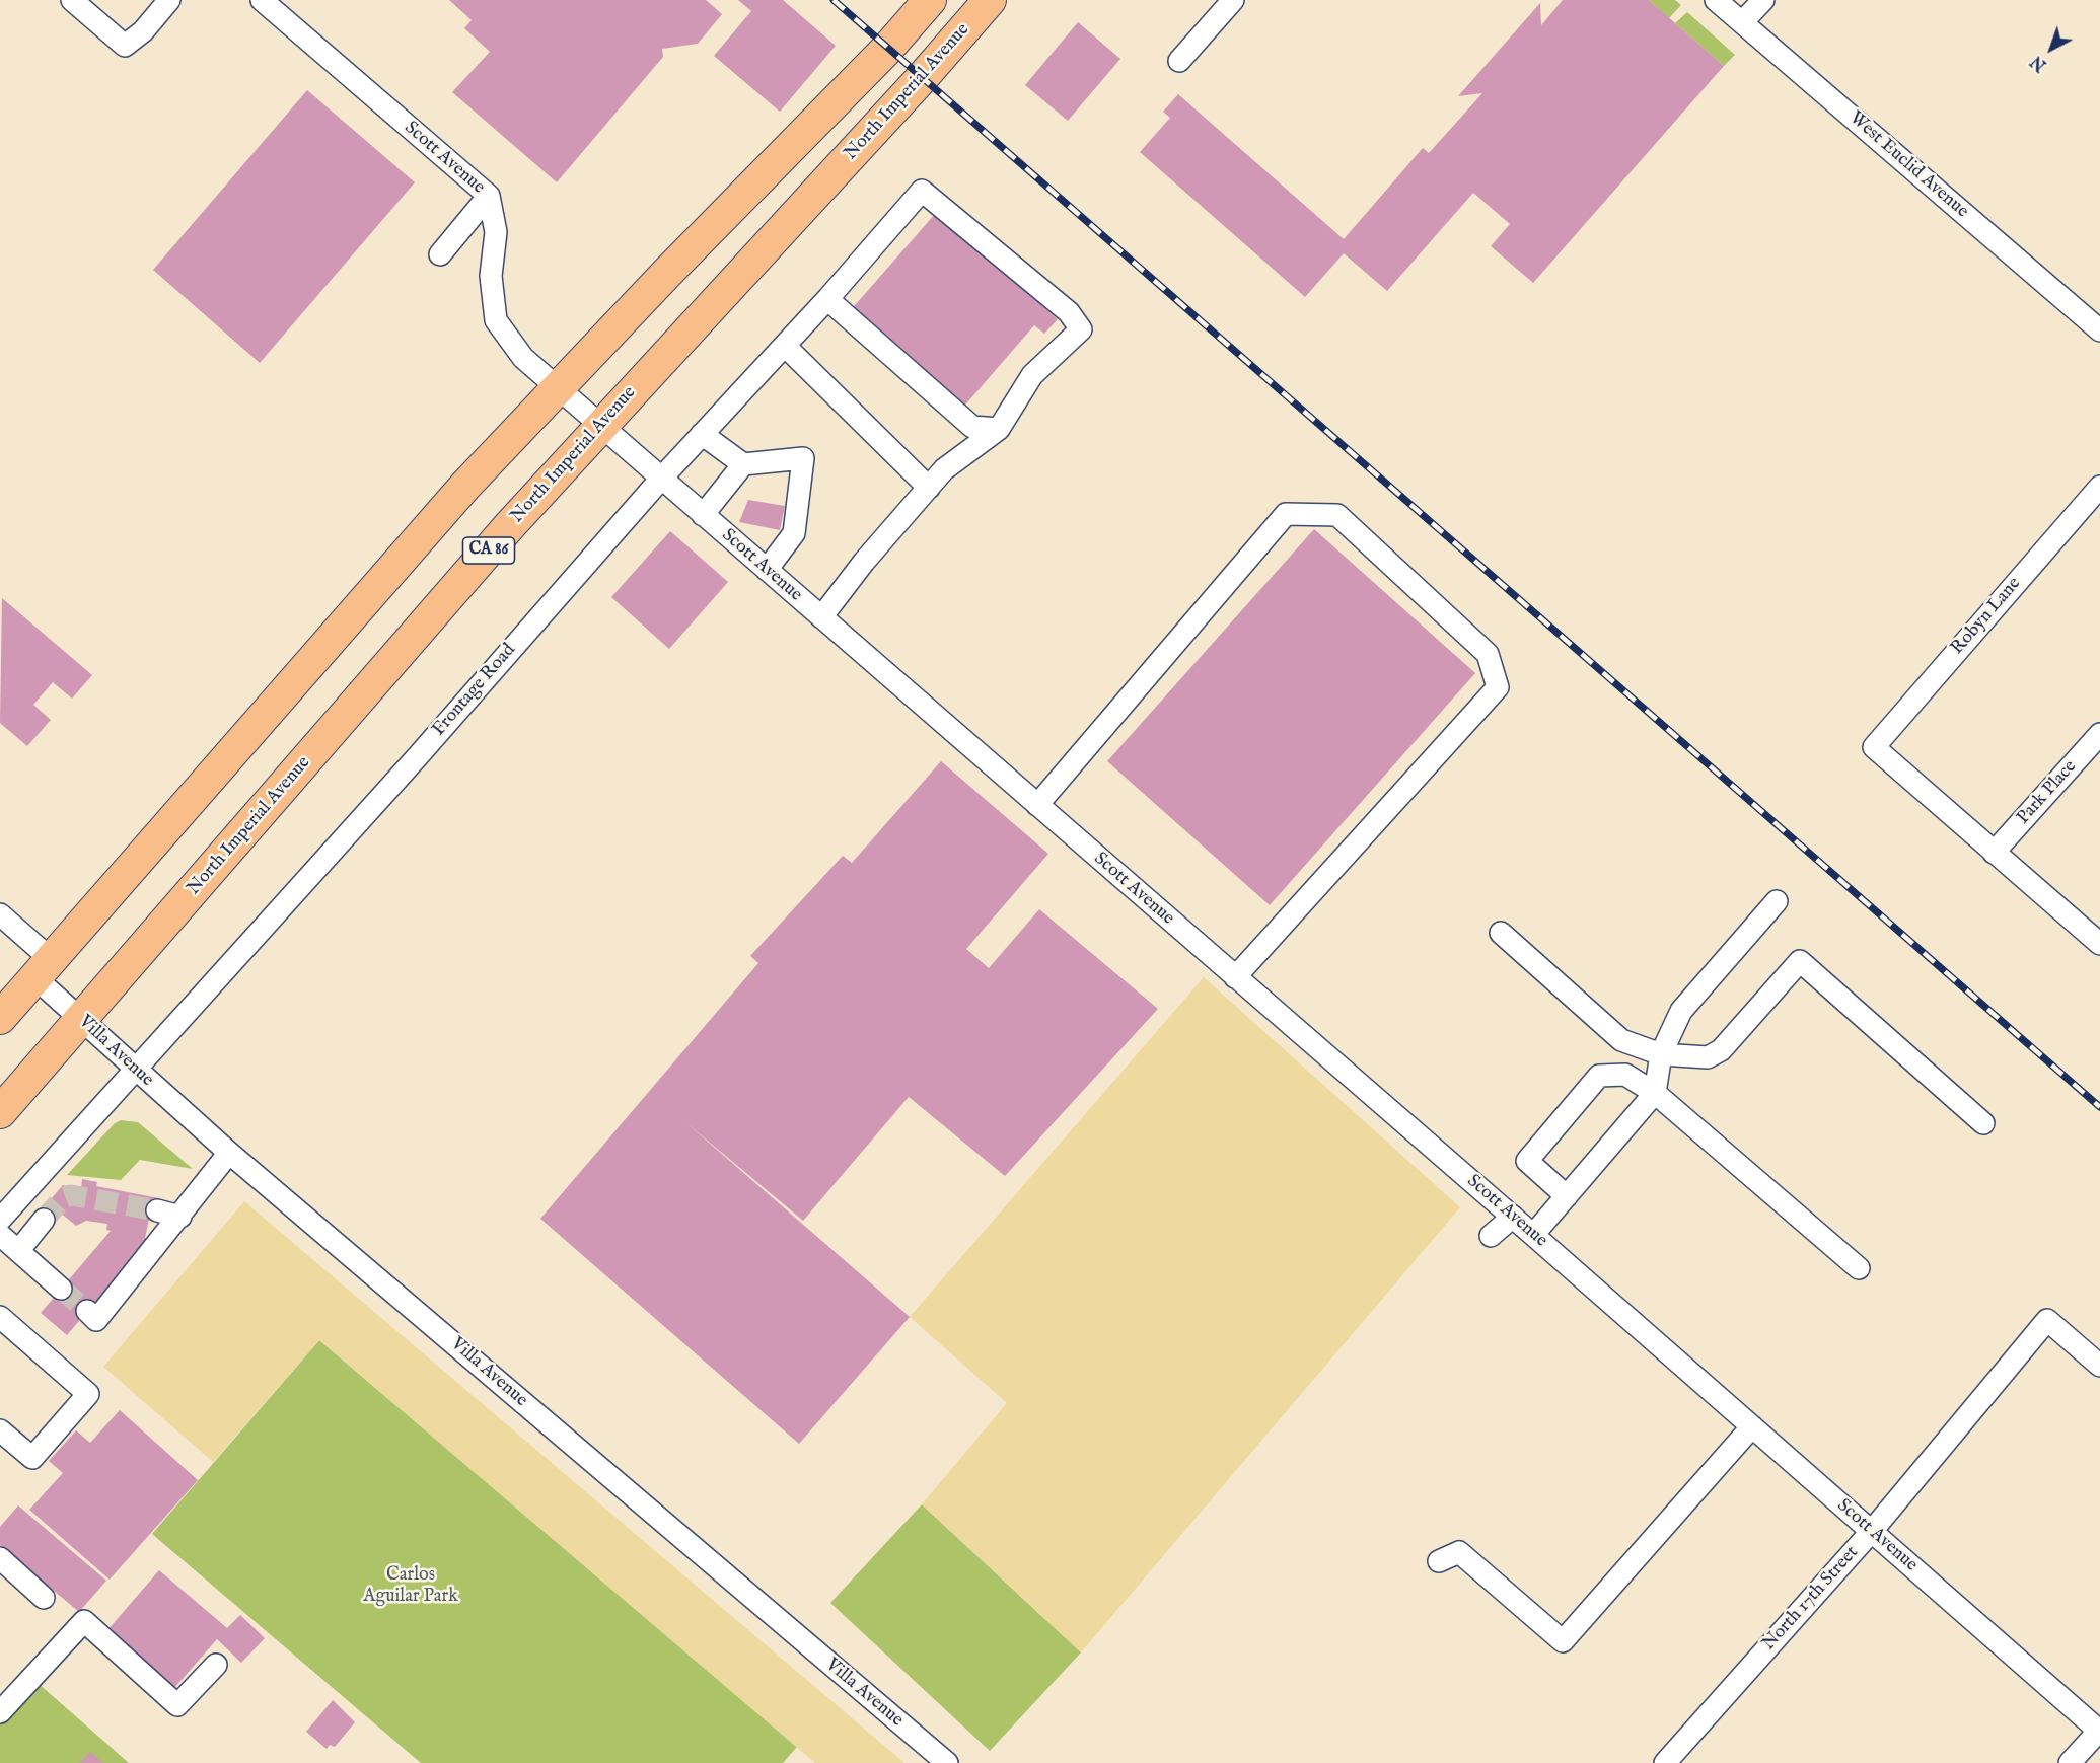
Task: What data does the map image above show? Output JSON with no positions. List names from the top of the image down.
{
  "streets": {
    "highway": ["North Imperial Avenue", "CA 86"],
    "street": [
      "Scott Avenue",
      "West Euclid Avenue",
      "Robyn Lane",
      "Frontage Road",
      "Park Place",
      "Villa Avenue",
      "North 17th Street"
    ]
  },
  "crossings": [
    ["North Imperial Avenue", "Scott Avenue"],
    ["North Imperial Avenue", "Villa Avenue"],
    ["Scott Avenue", "Frontage Road"],
    ["Scott Avenue", "North 17th Street"],
    ["Robyn Lane", "Park Place"],
    ["Frontage Road", "Villa Avenue"]
  ],
  "parks": ["Carlos Aguilar Park"],
  "north": "bottom left"
}
